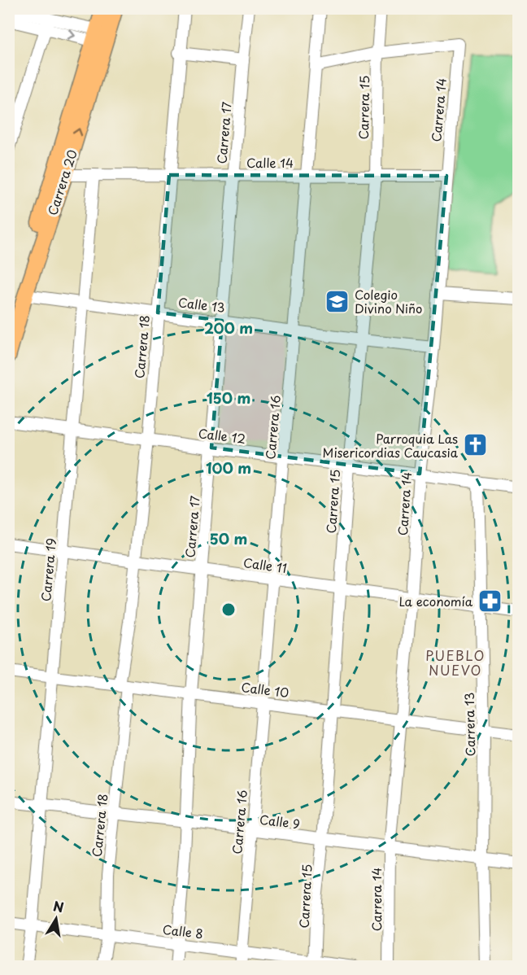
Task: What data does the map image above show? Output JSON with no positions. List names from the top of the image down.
{
  "streets": {
    "main road": ["Carrera 20"],
    "street": [
      "Carrera 15",
      "Carrera 14",
      "Carrera 17",
      "Calle 14",
      "Calle 13",
      "Carrera 18",
      "Carrera 16",
      "Calle 12",
      "Calle 11",
      "Carrera 19",
      "Calle 10",
      "Carrera 13",
      "Calle 9",
      "Calle 8"
    ]
  },
  "crossings": [
    ["Carrera 15", "Carrera 14"],
    ["Carrera 15", "Calle 14"],
    ["Carrera 15", "Calle 13"],
    ["Carrera 15", "Calle 12"],
    ["Carrera 15", "Calle 11"],
    ["Carrera 15", "Calle 10"],
    ["Carrera 15", "Calle 9"],
    ["Carrera 15", "Calle 8"],
    ["Carrera 14", "Calle 14"],
    ["Carrera 14", "Calle 13"],
    ["Carrera 14", "Calle 12"],
    ["Carrera 14", "Calle 11"],
    ["Carrera 14", "Calle 10"],
    ["Carrera 14", "Calle 9"],
    ["Carrera 17", "Calle 14"],
    ["Carrera 17", "Calle 13"],
    ["Carrera 17", "Calle 12"],
    ["Carrera 17", "Calle 11"],
    ["Carrera 17", "Calle 10"],
    ["Carrera 17", "Calle 9"],
    ["Carrera 17", "Calle 8"],
    ["Calle 14", "Carrera 20"],
    ["Calle 14", "Carrera 18"],
    ["Calle 14", "Carrera 16"],
    ["Calle 14", "Carrera 19"],
    ["Carrera 20", "Calle 13"],
    ["Calle 13", "Carrera 18"],
    ["Calle 13", "Carrera 16"],
    ["Calle 13", "Carrera 19"],
    ["Carrera 18", "Calle 12"],
    ["Carrera 18", "Calle 11"],
    ["Carrera 18", "Calle 10"],
    ["Carrera 18", "Calle 9"],
    ["Carrera 18", "Calle 8"],
    ["Carrera 16", "Calle 12"],
    ["Carrera 16", "Calle 11"],
    ["Carrera 16", "Calle 10"],
    ["Carrera 16", "Calle 9"],
    ["Carrera 16", "Calle 8"],
    ["Calle 12", "Carrera 19"],
    ["Calle 12", "Carrera 13"],
    ["Calle 11", "Carrera 19"],
    ["Calle 11", "Carrera 13"],
    ["Carrera 19", "Calle 10"],
    ["Carrera 19", "Calle 9"],
    ["Carrera 19", "Calle 8"],
    ["Calle 10", "Carrera 13"],
    ["Carrera 13", "Calle 9"]
  ],
  "districts": ["PUEBLO NUEVO"],
  "places": {
    "school or university": ["Colegio Divino Niño"],
    "church": ["Parroquia Las Misericordias Caucasia"],
    "pharmacy": ["La economía"]
  },
  "north": "top",
  "rings": [
    "200 m",
    "150 m",
    "100 m",
    "50 m"
  ]
}
